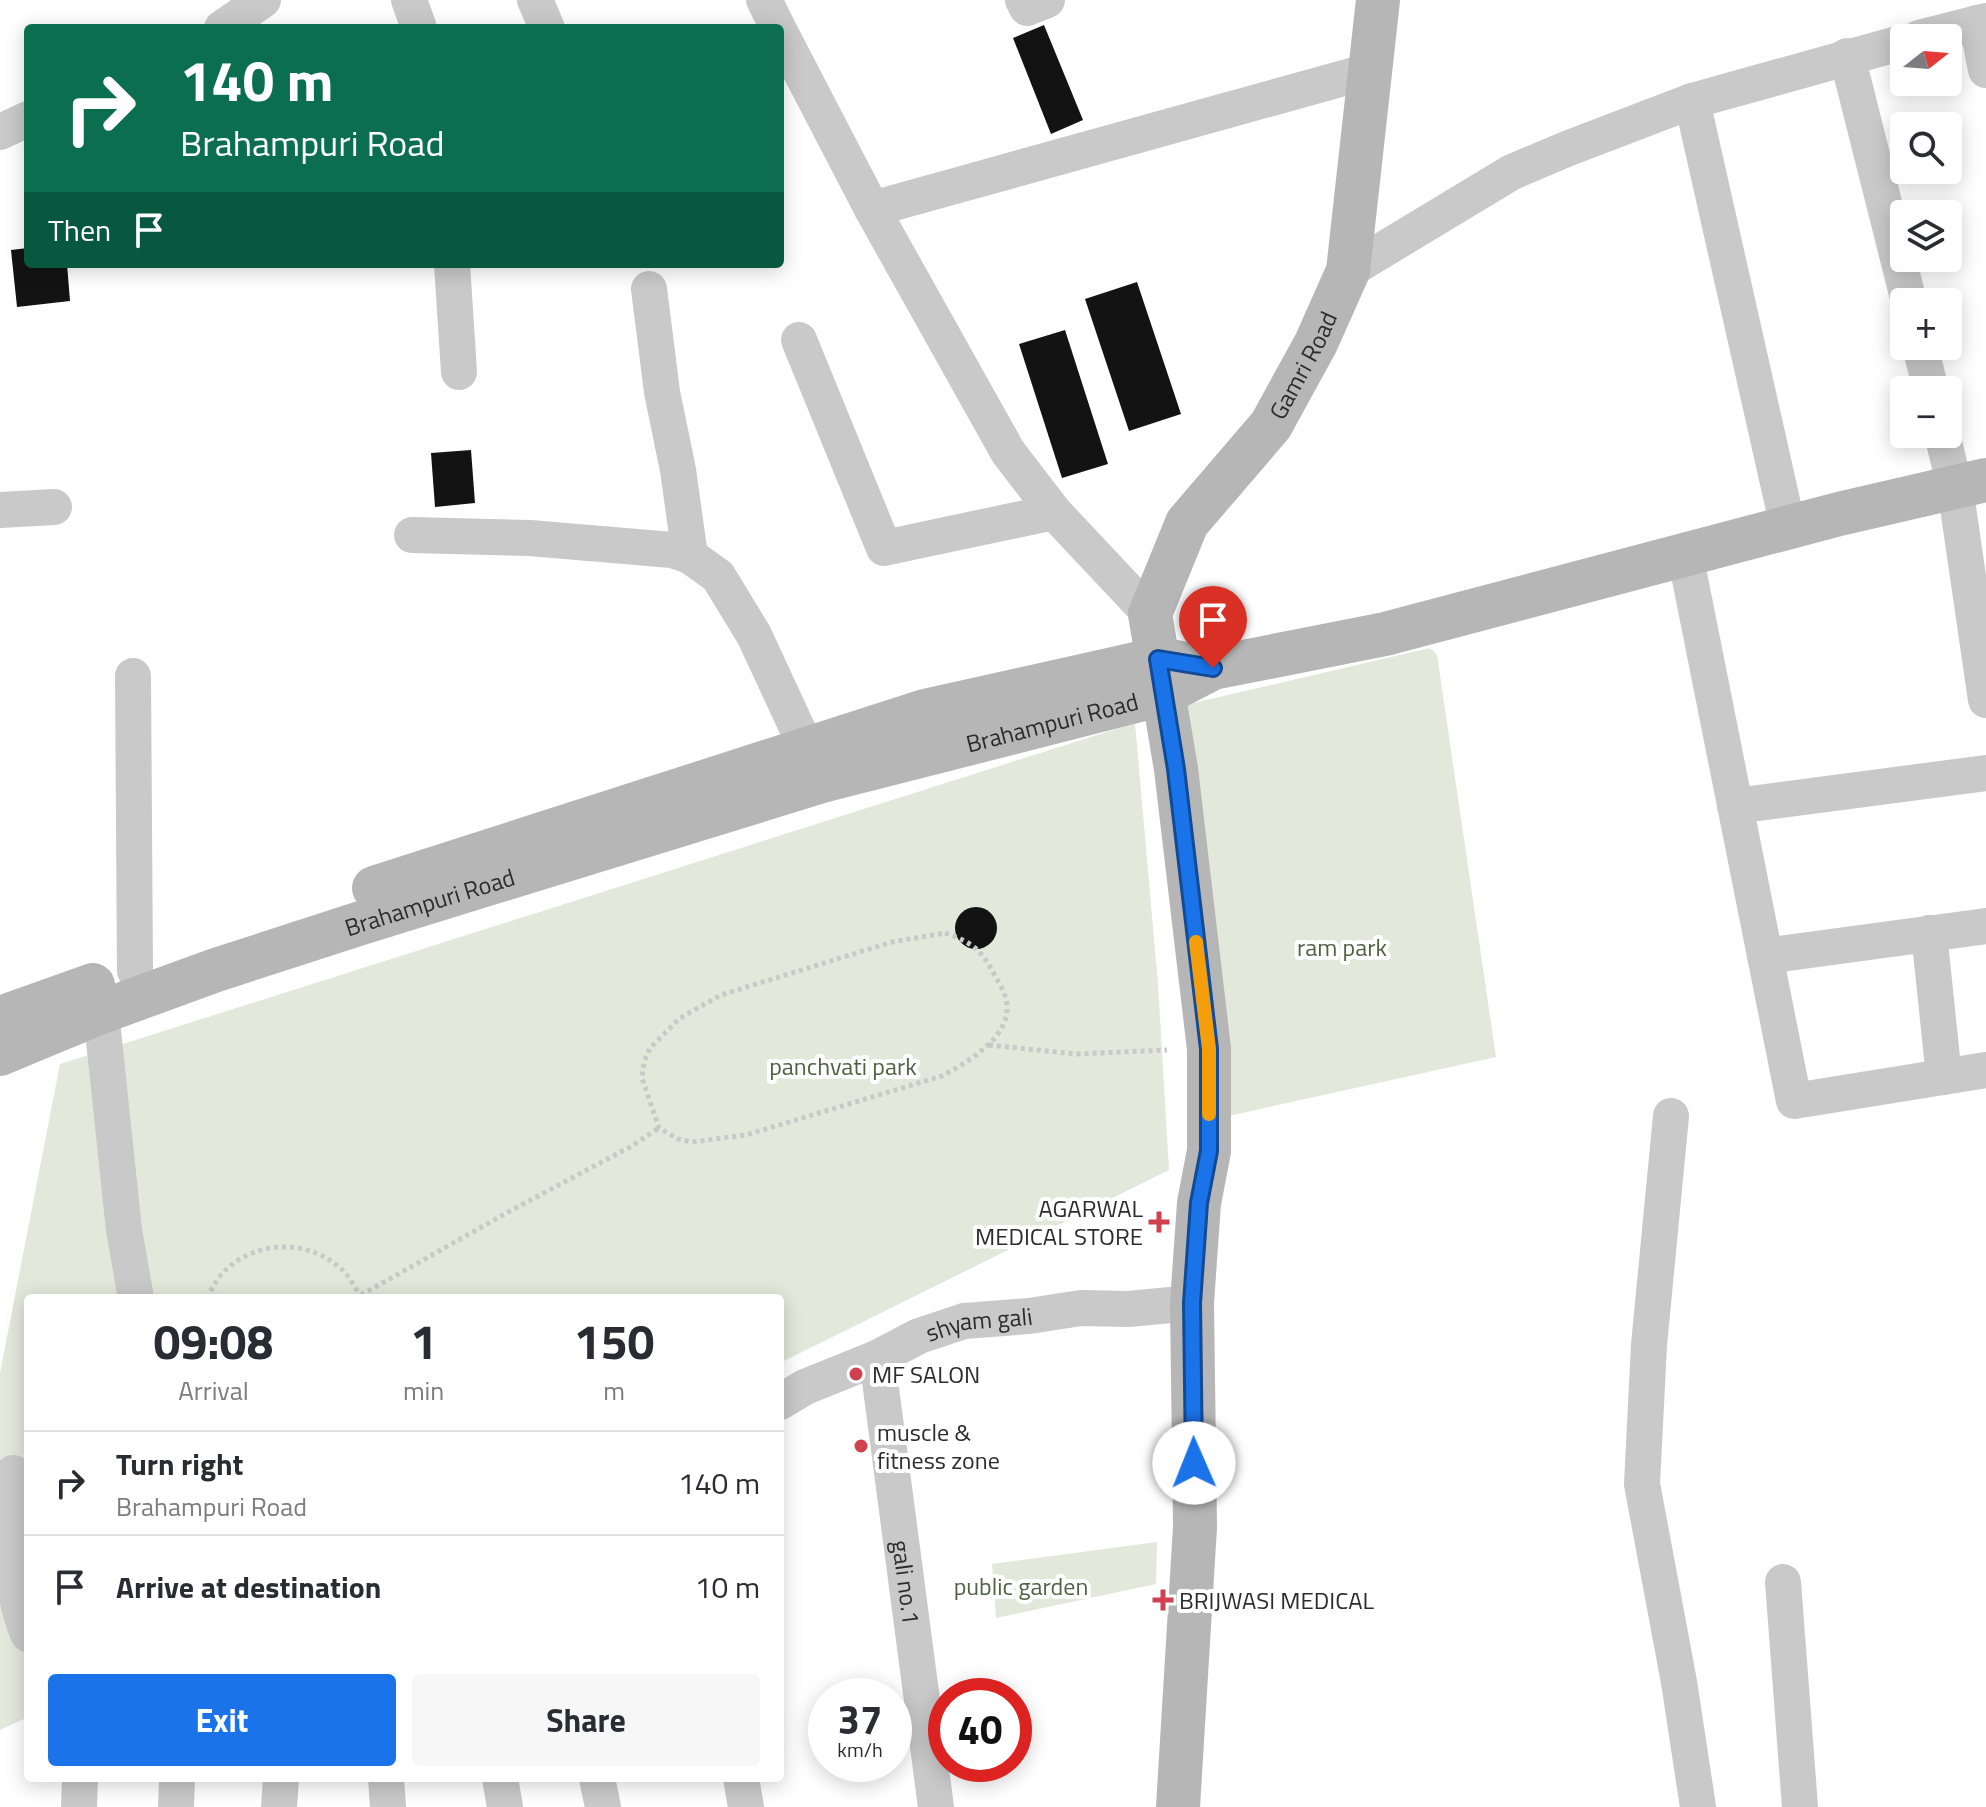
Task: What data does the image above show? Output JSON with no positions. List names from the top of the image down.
{
  "streets": {
    "street": [
      "Gamri Road",
      "Brahampuri Road",
      "shyam gali",
      "gali no.1"
    ]
  },
  "crossings": [
    ["shyam gali", "gali no.1"]
  ],
  "parks": ["ram park", "panchvati park", "public garden"],
  "places": {
    "health": ["AGARWAL MEDICAL STORE", "BRIJWASI MEDICAL"],
    "other": ["MF SALON", "muscle & fitness zone"]
  },
  "north": "right",
  "page": {
    "map_buttons": ["+", "−"],
    "turn": ["140 m", "Brahampuri Road"],
    "then": "Then",
    "eta": [
      "09:08",
      "Arrival",
      "1",
      "min",
      "150",
      "m"
    ],
    "list": [
      {
        "name": "Turn right",
        "note": "Brahampuri Road",
        "value": "140 m"
      },
      {
        "name": "Arrive at destination",
        "value": "10 m"
      }
    ],
    "buttons": ["Exit", "Share"],
    "speed": "37 km/h",
    "limit": "40"
  }
}
